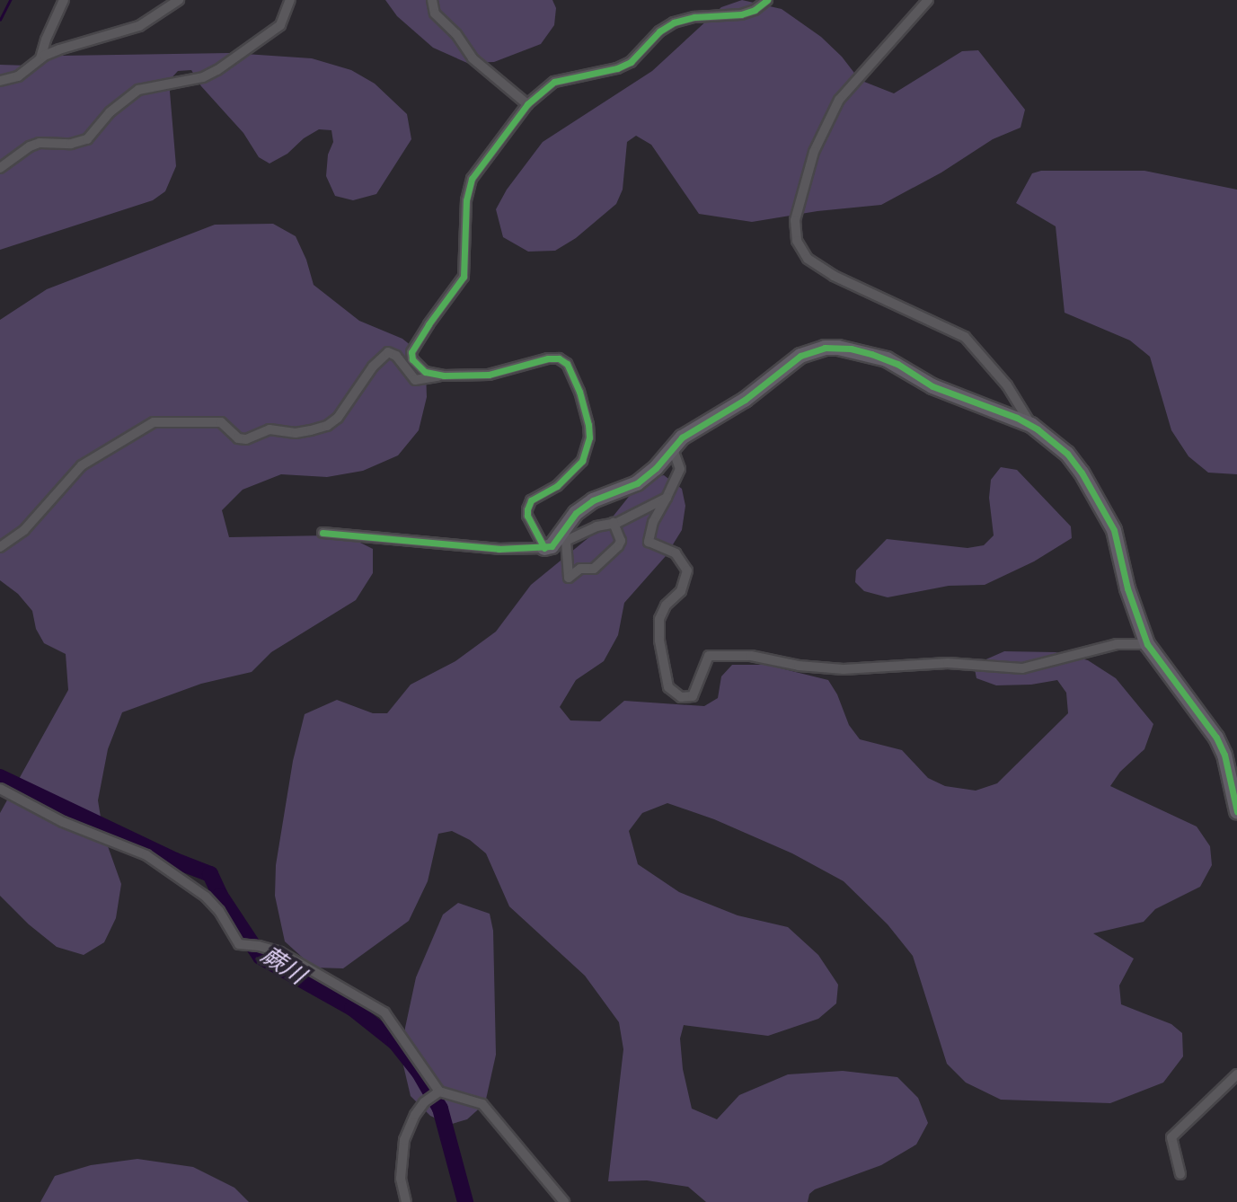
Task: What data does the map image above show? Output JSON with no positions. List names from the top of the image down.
{
  "water": ["蕨川"]
}
